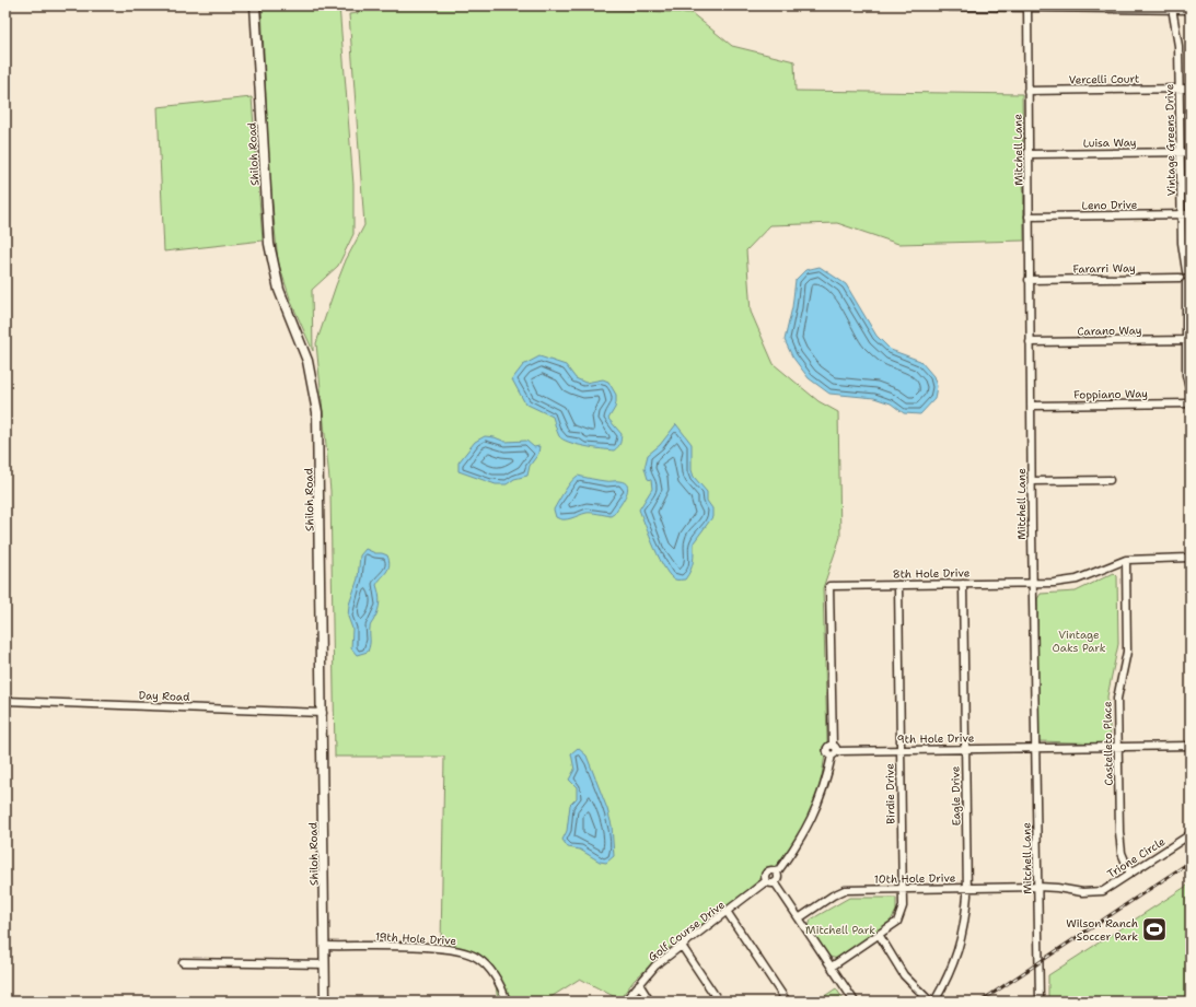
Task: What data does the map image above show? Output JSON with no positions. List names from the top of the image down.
{
  "streets": {
    "main road": ["Shiloh Road"],
    "street": [
      "Vercelli Court",
      "Vintage Greens Drive",
      "Luisa Way",
      "Mitchell Lane",
      "Leno Drive",
      "Fararri Way",
      "Carano Way",
      "Foppiano Way",
      "8th Hole Drive",
      "Day Road",
      "9th Hole Drive",
      "Castelleto Place",
      "Birdie Drive",
      "Eagle Drive",
      "Trione Circle",
      "10th Hole Drive",
      "Golf Course Drive",
      "19th Hole Drive"
    ]
  },
  "crossings": [
    ["Vercelli Court", "Vintage Greens Drive"],
    ["Vercelli Court", "Mitchell Lane"],
    ["Vintage Greens Drive", "Luisa Way"],
    ["Vintage Greens Drive", "Leno Drive"],
    ["Luisa Way", "Mitchell Lane"],
    ["Mitchell Lane", "Leno Drive"],
    ["Mitchell Lane", "Fararri Way"],
    ["Mitchell Lane", "Carano Way"],
    ["Mitchell Lane", "Foppiano Way"],
    ["Mitchell Lane", "8th Hole Drive"],
    ["Mitchell Lane", "9th Hole Drive"],
    ["Mitchell Lane", "Trione Circle"],
    ["Mitchell Lane", "10th Hole Drive"],
    ["Shiloh Road", "Day Road"],
    ["Shiloh Road", "19th Hole Drive"],
    ["8th Hole Drive", "9th Hole Drive"],
    ["8th Hole Drive", "Castelleto Place"],
    ["8th Hole Drive", "Birdie Drive"],
    ["8th Hole Drive", "Eagle Drive"],
    ["9th Hole Drive", "Castelleto Place"],
    ["9th Hole Drive", "Birdie Drive"],
    ["9th Hole Drive", "Eagle Drive"],
    ["Castelleto Place", "Trione Circle"],
    ["Birdie Drive", "10th Hole Drive"],
    ["Eagle Drive", "10th Hole Drive"],
    ["Trione Circle", "10th Hole Drive"]
  ],
  "parks": ["Vintage Oaks Park", "Mitchell Park"],
  "places": {
    "sports": ["Wilson Ranch Soccer Park"]
  }
}
